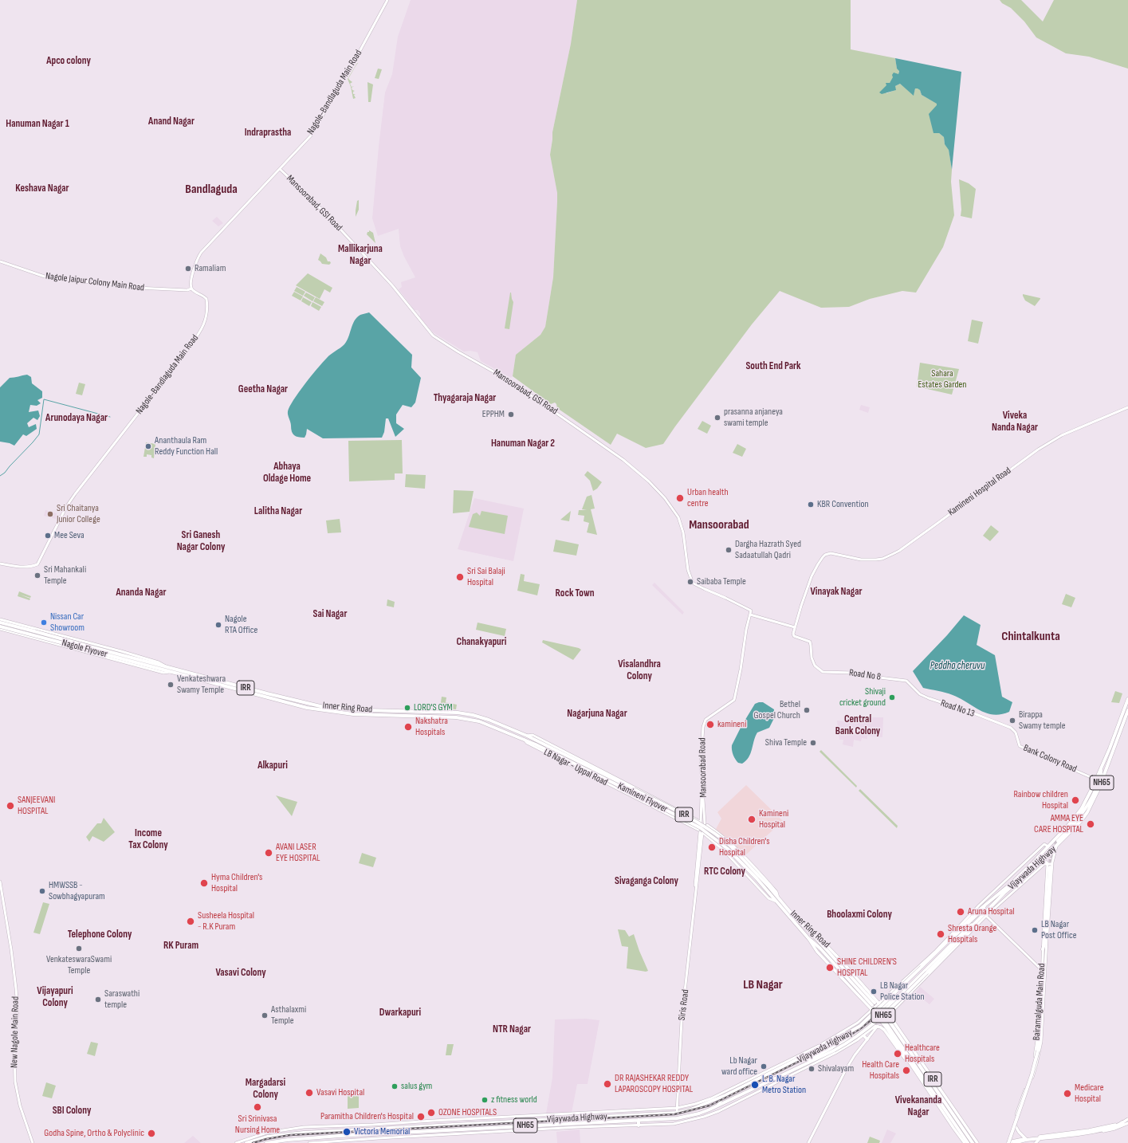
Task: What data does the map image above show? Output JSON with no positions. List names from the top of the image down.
{
  "streets": {
    "highway": [
      "Nagole Flyover",
      "IRR",
      "Inner Ring Road",
      "NH65",
      "Kamineni Flyover",
      "Vijaywada Highway"
    ],
    "street": [
      "Nagole-Bandlaguda Main Road",
      "Mansoorabad, GSI Road",
      "Nagole Jaipur Colony Main Road",
      "Kamineni Hospital Road",
      "Road No 8",
      "Road No 13",
      "Bank Colony Road",
      "LB Nagar - Uppal Road",
      "Mansoorabad Road",
      "Bairamalguda Main Road",
      "Siris Road",
      "New Nagole Main Road"
    ]
  },
  "crossings": [
    ["Nagole-Bandlaguda Main Road", "Mansoorabad, GSI Road"],
    ["Nagole-Bandlaguda Main Road", "Nagole Jaipur Colony Main Road"],
    ["Mansoorabad, GSI Road", "Mansoorabad Road"],
    ["Kamineni Hospital Road", "Road No 8"],
    ["Nagole Flyover", "Inner Ring Road"],
    ["Road No 8", "Road No 13"],
    ["IRR", "Inner Ring Road"],
    ["Inner Ring Road", "LB Nagar - Uppal Road"],
    ["Inner Ring Road", "Kamineni Flyover"],
    ["Inner Ring Road", "Vijaywada Highway"],
    ["Road No 13", "Bank Colony Road"],
    ["Bank Colony Road", "Vijaywada Highway"],
    ["LB Nagar - Uppal Road", "Kamineni Flyover"],
    ["LB Nagar - Uppal Road", "Siris Road"],
    ["NH65", "Vijaywada Highway"],
    ["Vijaywada Highway", "Siris Road"]
  ],
  "districts": [
    "Apco colony",
    "Anand Nagar",
    "Hanuman Nagar 1",
    "Indraprastha",
    "Keshava Nagar",
    "Bandlaguda",
    "Mallikarjuna Nagar",
    "South End Park",
    "Geetha Nagar",
    "Thyagaraja Nagar",
    "Viveka Nanda Nagar",
    "Arunodaya Nagar",
    "Hanuman Nagar 2",
    "Abhaya Oldage Home",
    "Lalitha Nagar",
    "Mansoorabad",
    "Sri Ganesh Nagar Colony",
    "Vinayak Nagar",
    "Ananda Nagar",
    "Rock Town",
    "Sai Nagar",
    "Chintalkunta",
    "Chanakyapuri",
    "Visalandhra Colony",
    "Nagarjuna Nagar",
    "Central Bank Colony",
    "Alkapuri",
    "Income Tax Colony",
    "RTC Colony",
    "Sivaganga Colony",
    "Bhoolaxmi Colony",
    "Telephone Colony",
    "RK Puram",
    "Vasavi Colony",
    "LB Nagar",
    "Vijayapuri Colony",
    "Dwarkapuri",
    "NTR Nagar",
    "Margadarsi Colony",
    "Vivekananda Nagar",
    "SBI Colony"
  ],
  "water": ["Peddha cheruvu"],
  "parks": ["Sahara Estates Garden"],
  "places": [
    "Ramaliam",
    "EPPHM",
    "prasanna anjaneya swami temple",
    "Ananthaula Ram Reddy Function Hall",
    "Urban health centre",
    "KBR Convention",
    "Sri Chaitanya Junior College",
    "Mee Seva",
    "Dargha Hazrath Syed Sadaatullah Qadri",
    "Sri Mahankali Temple",
    "Sri Sai Balaji Hospital",
    "Saibaba Temple",
    "Nissan Car Showroom",
    "Nagole RTA Office",
    "Venkateshwara Swamy Temple",
    "Shivaji cricket ground",
    "LORD'S GYM",
    "Bethel Gospel Church",
    "Birappa Swamy temple",
    "kamineni",
    "Nakshatra Hospitals",
    "Shiva Temple",
    "Rainbow children Hospital",
    "SANJEEVANI HOSPITAL",
    "Kamineni Hospital",
    "AMMA EYE CARE HOSPITAL",
    "Disha Children's Hospital",
    "AVANI LASER EYE HOSPITAL",
    "Hyma Children's Hospital",
    "HMWSSB - Sowbhagyapuram",
    "Aruna Hospital",
    "Susheela Hospital - R.K Puram",
    "LB Nagar Post Office",
    "Shresta Orange Hospitals",
    "VenkateswaraSwami Temple",
    "SHINE CHILDREN'S HOSPITAL",
    "LB Nagar Police Station",
    "Saraswathi temple",
    "Asthalaxmi Temple",
    "Healthcare Hospitals",
    "Lb Nagar ward office",
    "Shivalayam",
    "Health Care Hospitals",
    "DR RAJASHEKAR REDDY LAPAROSCOPY HOSPITAL",
    "L. B. Nagar Metro Station",
    "salus gym",
    "Vasavi Hospital",
    "Medicare Hospital",
    "z fitness world",
    "Sri Srinivasa Nursing Home",
    "OZONE HOSPITALS",
    "Paramitha Children's Hospital",
    "Victoria Memorial",
    "Godha Spine, Ortho & Polyclinic"
  ]
}
